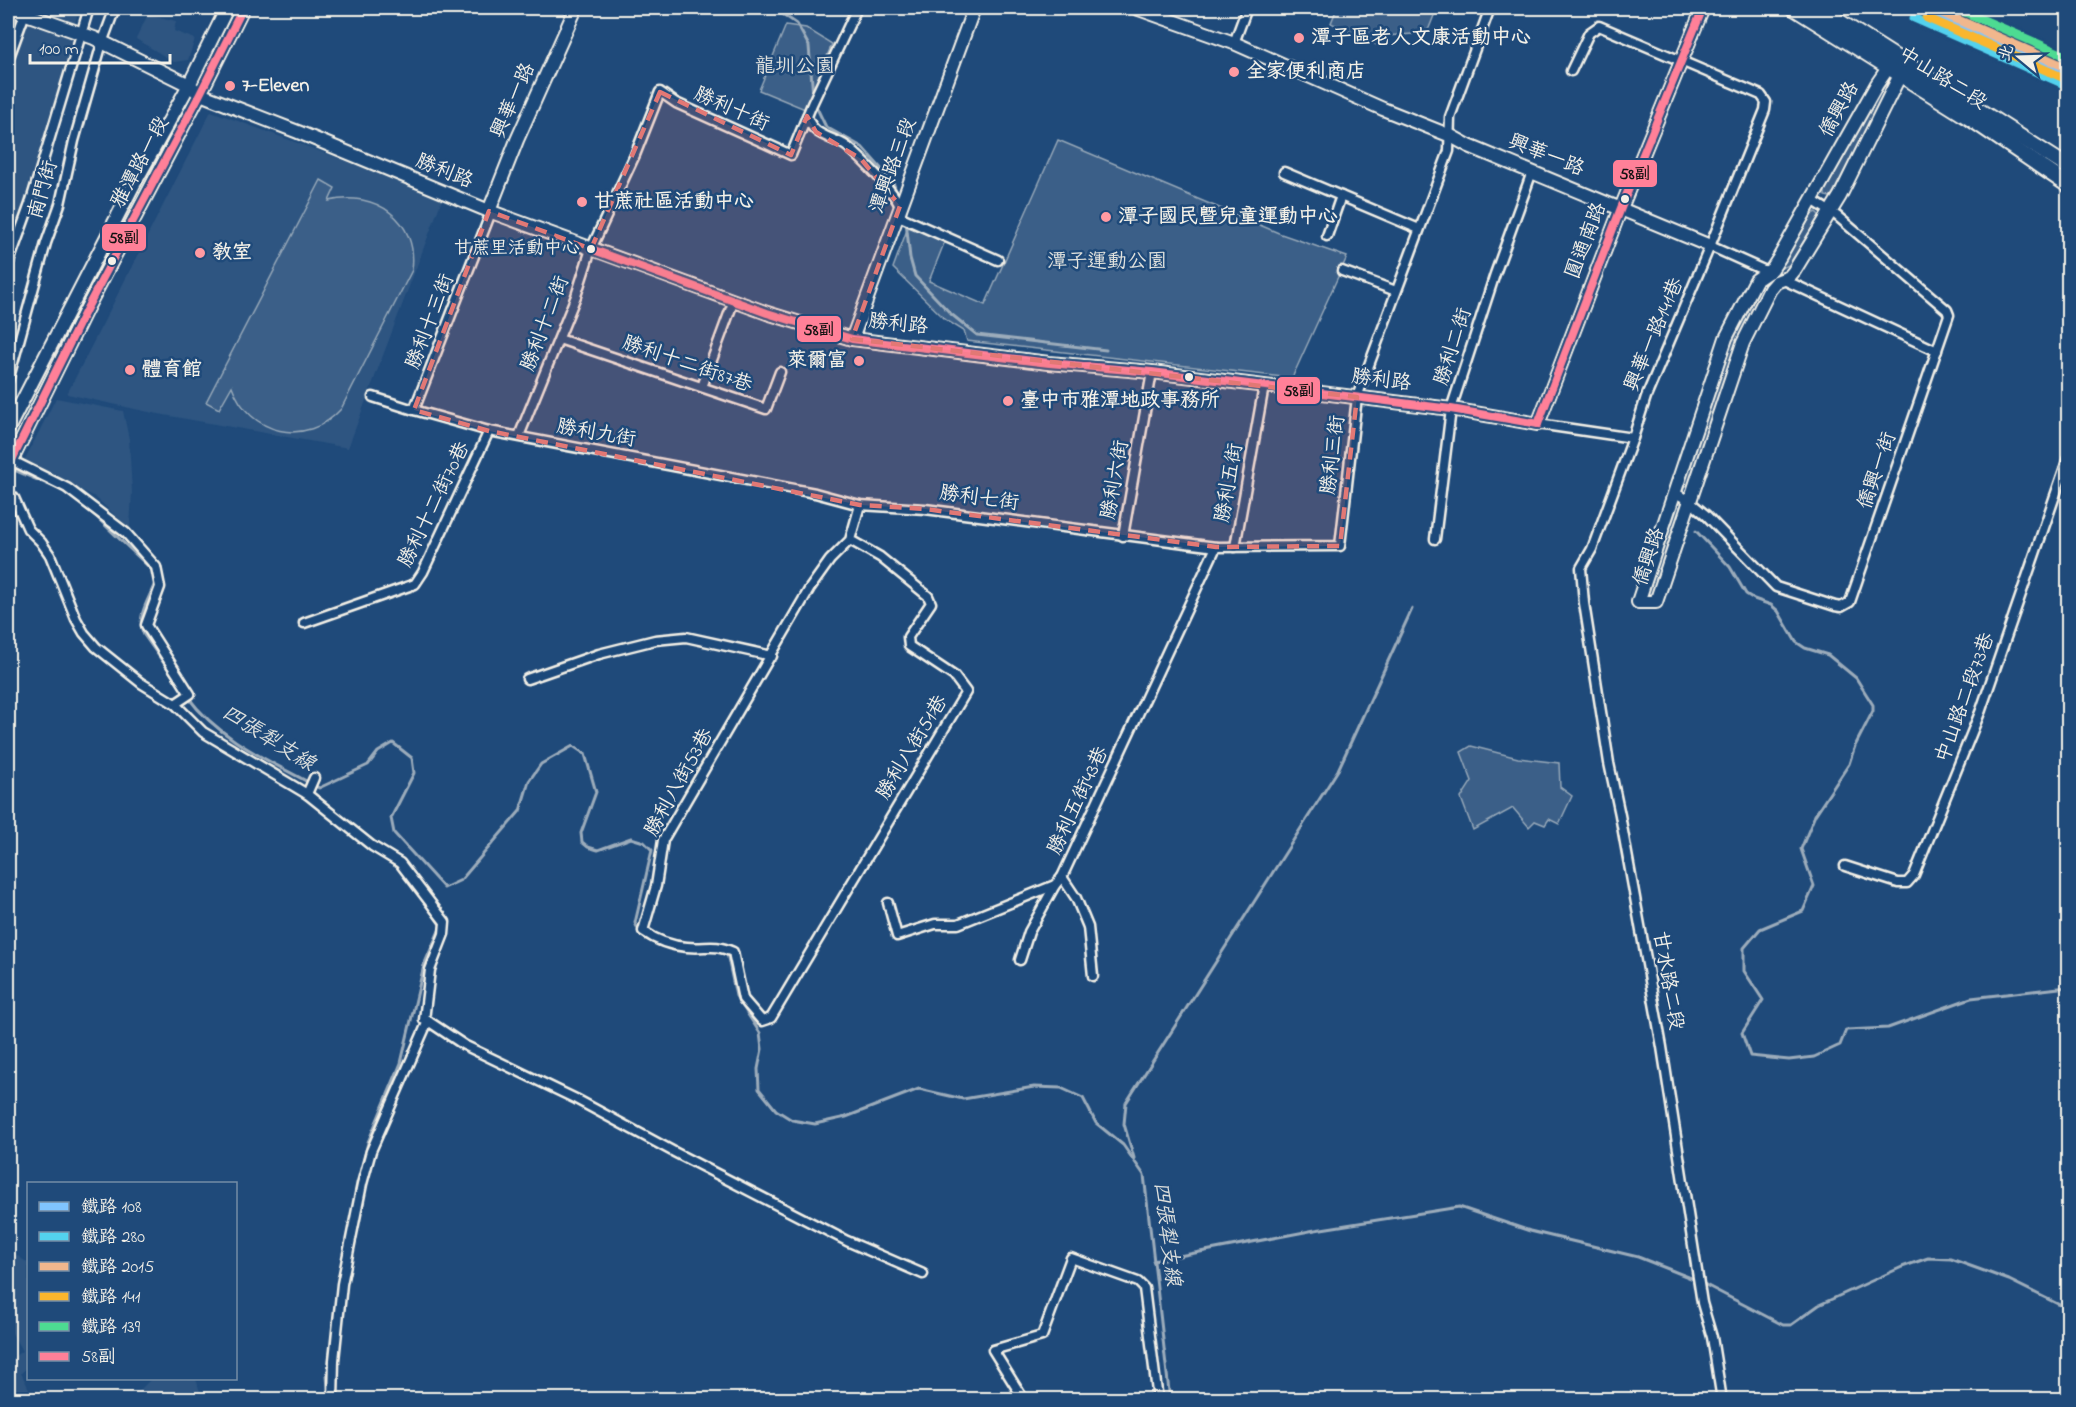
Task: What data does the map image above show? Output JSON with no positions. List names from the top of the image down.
{
  "streets": {
    "main road": ["中山路二段"],
    "street": [
      "興華一路",
      "勝利十街",
      "僑興路",
      "雅潭路一段",
      "潭興路三段",
      "勝利路",
      "南門街",
      "圓通南路",
      "勝利十三街",
      "勝利十二街",
      "興華一路141巷",
      "勝利二街",
      "勝利十二街87巷",
      "勝利九街",
      "勝利三街",
      "僑興一街",
      "勝利六街",
      "勝利五街",
      "勝利七街",
      "勝利十二街70巷",
      "中山路二段73巷",
      "勝利八街51巷",
      "勝利八街53巷",
      "勝利五街43巷",
      "甘水路二段"
    ]
  },
  "crossings": [
    ["中山路二段", "僑興路"],
    ["興華一路", "僑興路"],
    ["興華一路", "勝利路"],
    ["興華一路", "圓通南路"],
    ["興華一路", "勝利十三街"],
    ["興華一路", "興華一路141巷"],
    ["興華一路", "勝利二街"],
    ["興華一路", "勝利三街"],
    ["興華一路", "僑興一街"],
    ["勝利十街", "勝利十二街"],
    ["僑興路", "僑興一街"],
    ["雅潭路一段", "勝利路"],
    ["潭興路三段", "勝利路"],
    ["勝利路", "南門街"],
    ["勝利路", "圓通南路"],
    ["勝利路", "勝利十三街"],
    ["勝利路", "勝利十二街"],
    ["勝利路", "興華一路141巷"],
    ["勝利路", "勝利二街"],
    ["勝利路", "勝利三街"],
    ["勝利路", "勝利六街"],
    ["勝利路", "勝利五街"],
    ["圓通南路", "興華一路141巷"],
    ["勝利十三街", "勝利九街"],
    ["勝利十二街", "勝利十二街87巷"],
    ["勝利十二街", "勝利九街"],
    ["興華一路141巷", "甘水路二段"],
    ["勝利九街", "勝利七街"],
    ["勝利九街", "勝利十二街70巷"],
    ["勝利九街", "勝利八街53巷"],
    ["勝利三街", "勝利五街"],
    ["勝利六街", "勝利五街"],
    ["勝利六街", "勝利七街"],
    ["勝利五街", "勝利五街43巷"],
    ["勝利七街", "勝利八街53巷"],
    ["勝利八街51巷", "勝利八街53巷"]
  ],
  "water": ["四張犁支線"],
  "parks": ["龍圳公園", "潭子運動公園"],
  "places": [
    "潭子區老人文康活動中心",
    "全家便利商店",
    "7-Eleven",
    "甘蔗社區活動中心",
    "潭子國民暨兒童運動中心",
    "甘蔗里活動中心",
    "教室",
    "萊爾富",
    "體育館",
    "臺中市雅潭地政事務所"
  ],
  "lines": [
    "rail line 108",
    "rail line 2015",
    "rail line 139",
    "transit line 58副",
    "rail line 280",
    "rail line 141"
  ],
  "legend": [
    "鐵路 108",
    "鐵路 280",
    "鐵路 2015",
    "鐵路 141",
    "鐵路 139",
    "58副"
  ],
  "scale_bar": "100 m",
  "north": "left"
}
